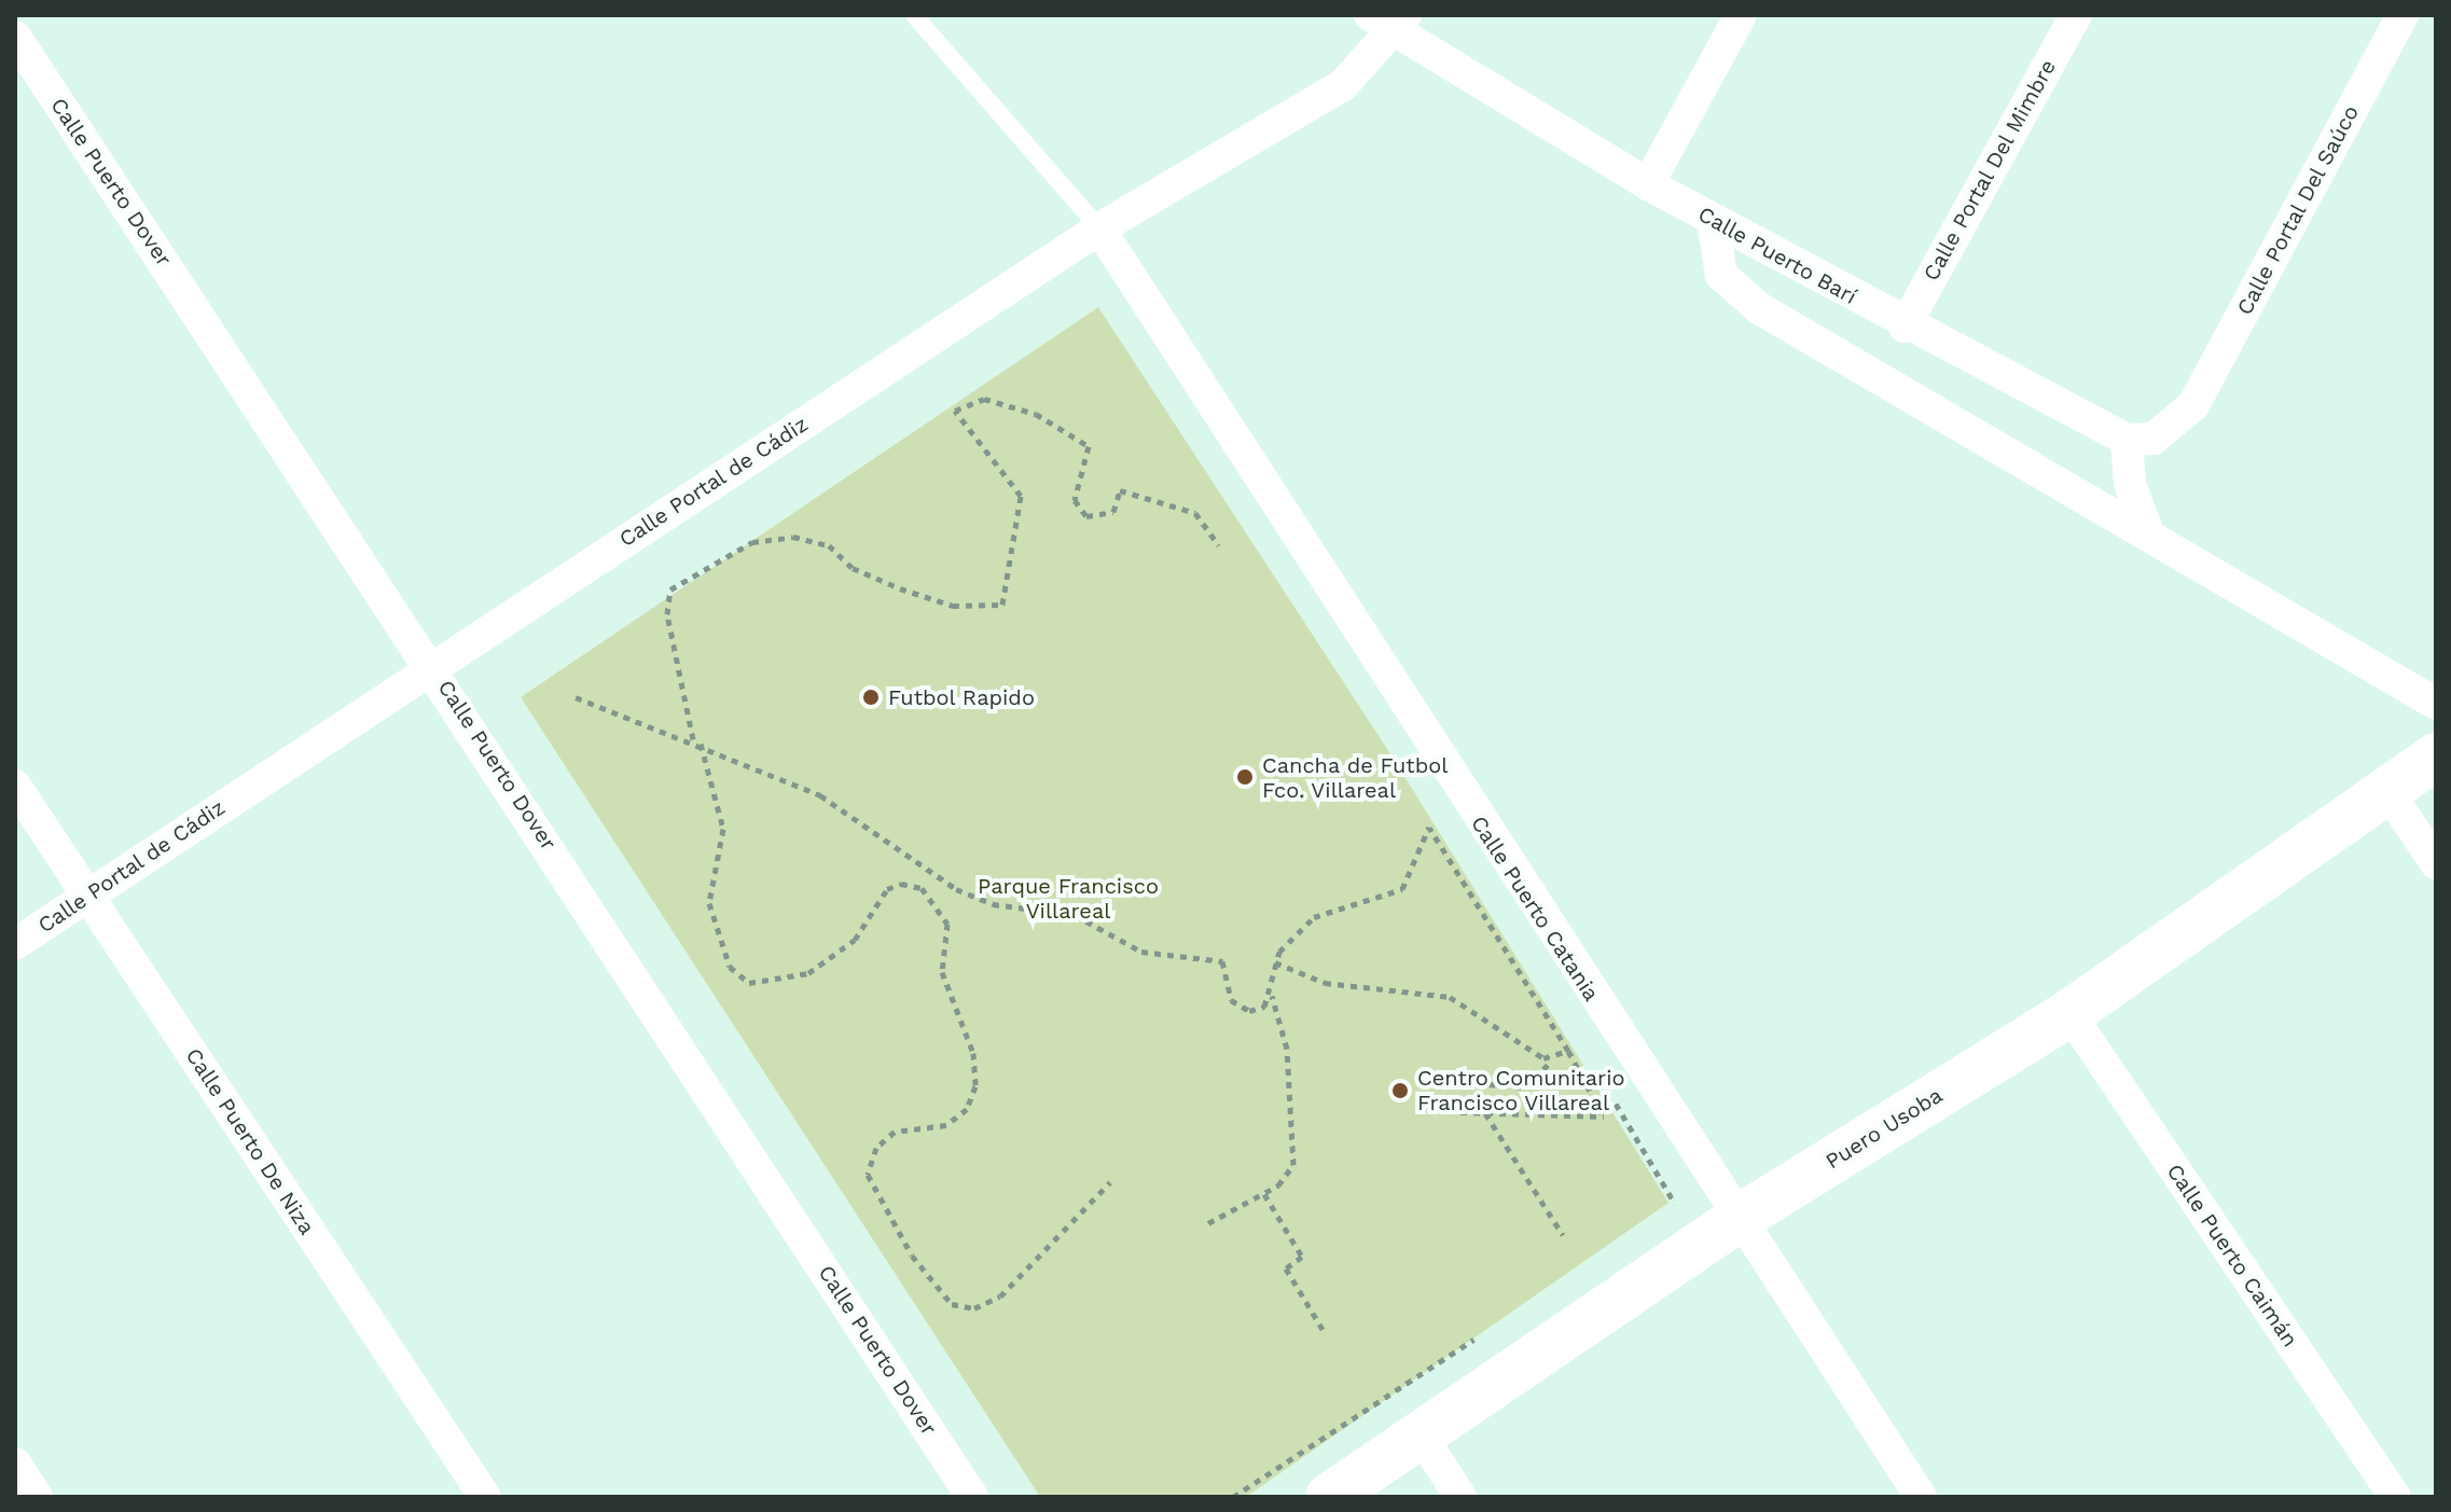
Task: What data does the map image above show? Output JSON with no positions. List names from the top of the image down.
{
  "streets": {
    "street": [
      "Calle Portal Del Mimbre",
      "Calle Puerto Dover",
      "Calle Portal Del Saúco",
      "Calle Puerto Barí",
      "Calle Portal de Cádiz",
      "Calle Puerto Catania",
      "Puero Usoba",
      "Calle Puerto De Niza",
      "Calle Puerto Caimán"
    ]
  },
  "crossings": [
    ["Calle Portal Del Mimbre", "Calle Puerto Barí"],
    ["Calle Puerto Dover", "Calle Portal de Cádiz"],
    ["Calle Portal Del Saúco", "Calle Puerto Barí"],
    ["Calle Puerto Barí", "Calle Portal de Cádiz"],
    ["Calle Portal de Cádiz", "Calle Puerto Catania"],
    ["Calle Portal de Cádiz", "Calle Puerto De Niza"],
    ["Calle Puerto Catania", "Puero Usoba"],
    ["Puero Usoba", "Calle Puerto Caimán"]
  ],
  "parks": ["Parque Francisco Villareal"],
  "places": ["Futbol Rapido", "Cancha de Futbol Fco. Villareal", "Centro Comunitario Francisco Villareal"]
}
